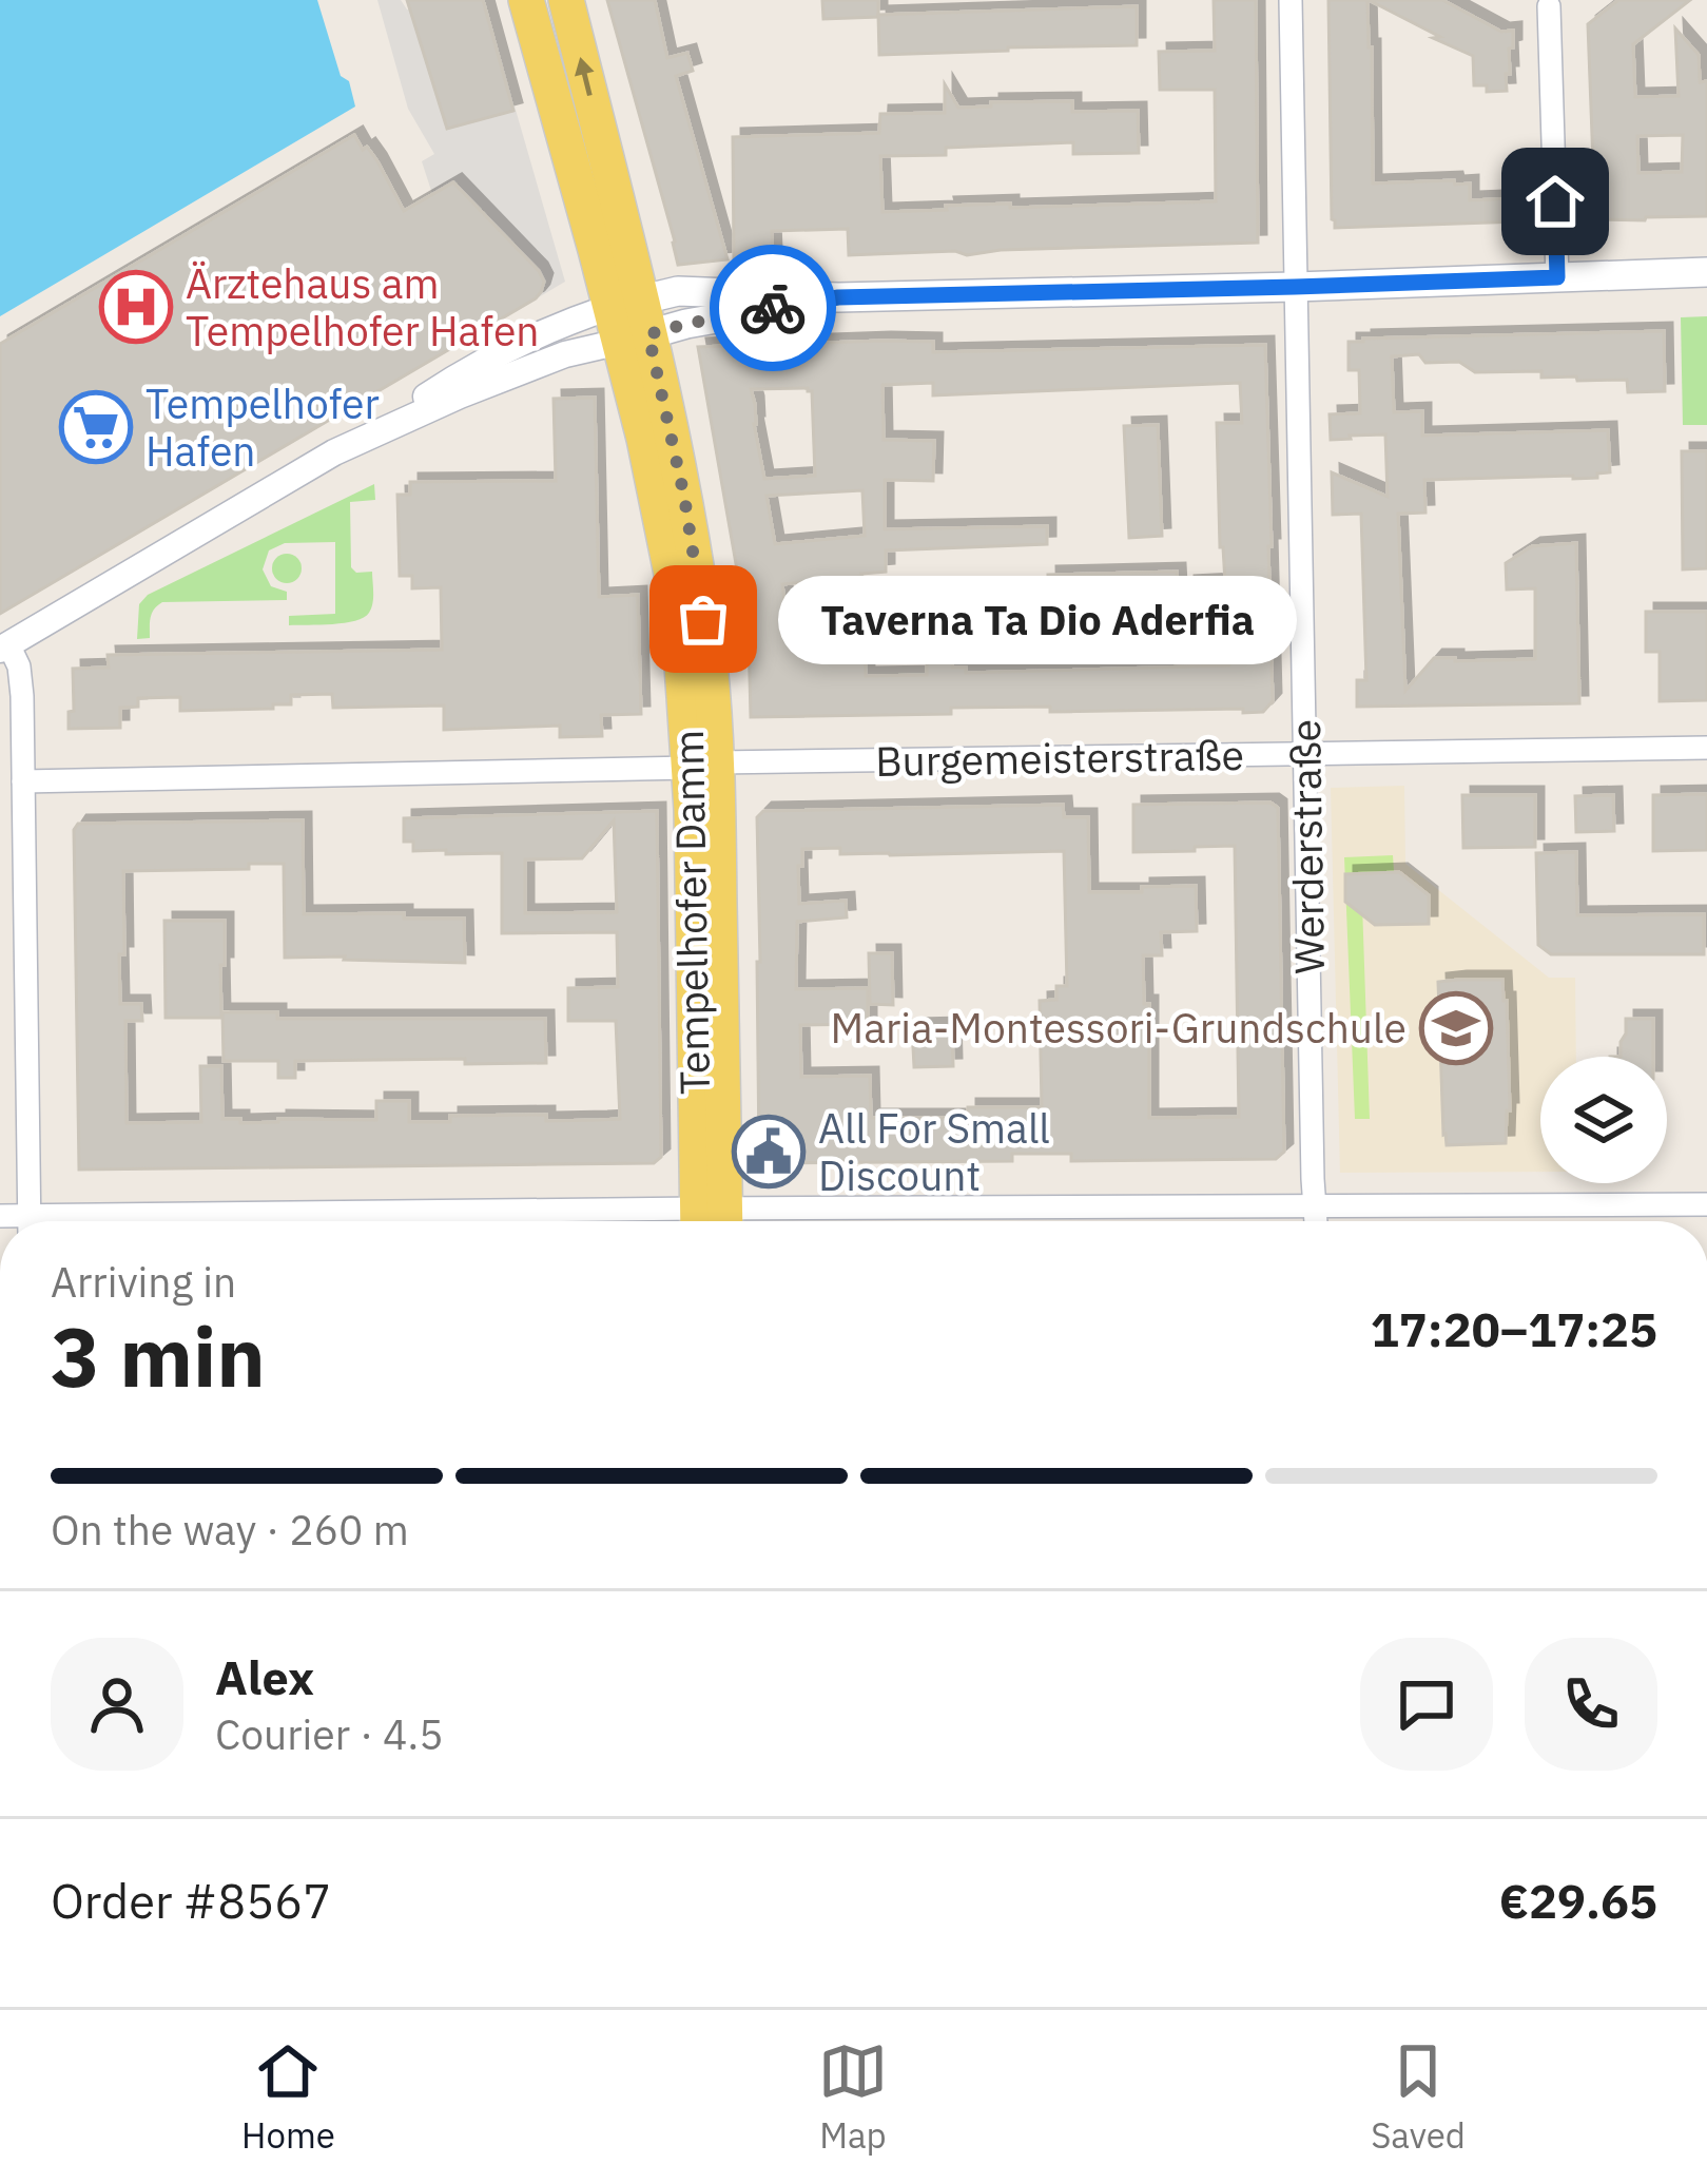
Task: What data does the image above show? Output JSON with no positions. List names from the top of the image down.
{
  "streets": {
    "main road": ["Tempelhofer Damm"],
    "street": ["Burgemeisterstraße", "Werderstraße"]
  },
  "crossings": [
    ["Burgemeisterstraße", "Werderstraße"],
    ["Burgemeisterstraße", "Tempelhofer Damm"]
  ],
  "places": {
    "hospital": ["Ärztehaus am Tempelhofer Hafen"],
    "supermarket": ["Tempelhofer Hafen"],
    "other": ["Taverna Ta Dio Aderfia"],
    "school or university": ["Maria-Montessori-Grundschule"],
    "public building": ["All For Small Discount"]
  },
  "page": {
    "bubble": "Taverna Ta Dio Aderfia",
    "heading": ["3 min", "Arriving in", "17:20–17:25"],
    "panel": [
      "Alex",
      "Courier · 4.5",
      "Order #8567",
      "€29.65"
    ],
    "bar": "On the way · 260 m",
    "tabs": ["Home", "Map", "Saved"]
  }
}
